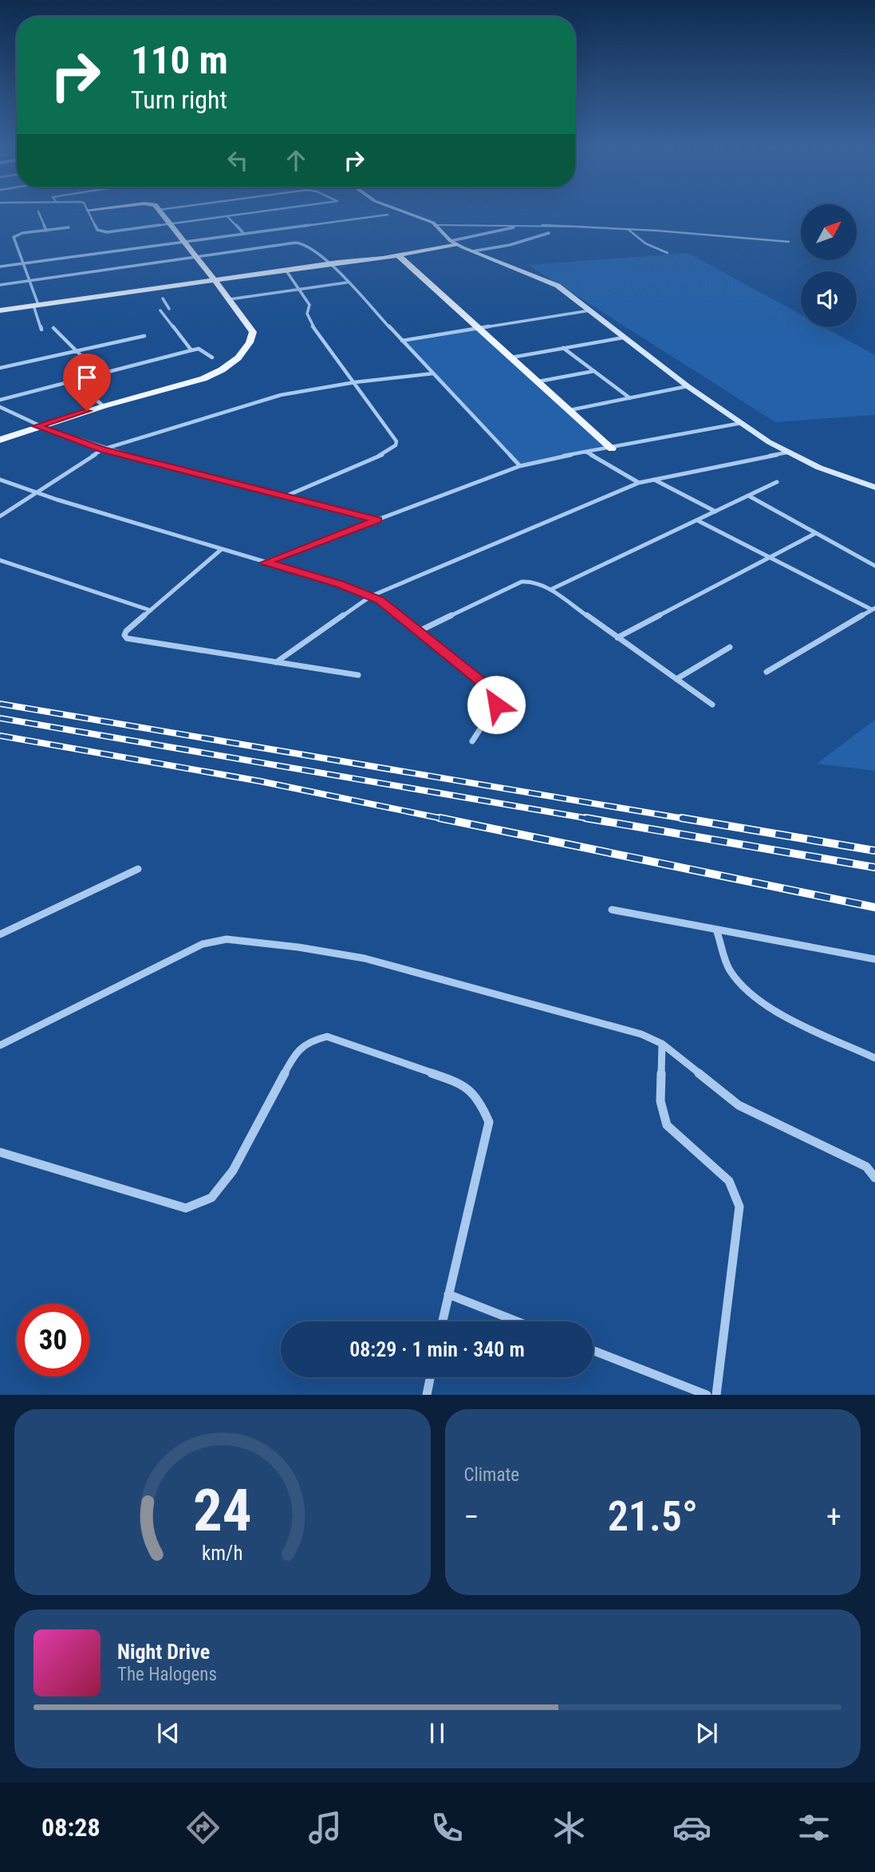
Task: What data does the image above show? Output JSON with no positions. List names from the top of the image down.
{
  "north": "top right",
  "page": {
    "turn": ["110 m", "Turn right"],
    "limit": "30",
    "trip": "08:29 · 1 min · 340 m",
    "tile": "Climate",
    "heat": ["−", "21.5°", "+"],
    "song": ["Night Drive", "The Halogens"],
    "tabs": "08:28",
    "gauge": ["24", "km/h"]
  }
}
